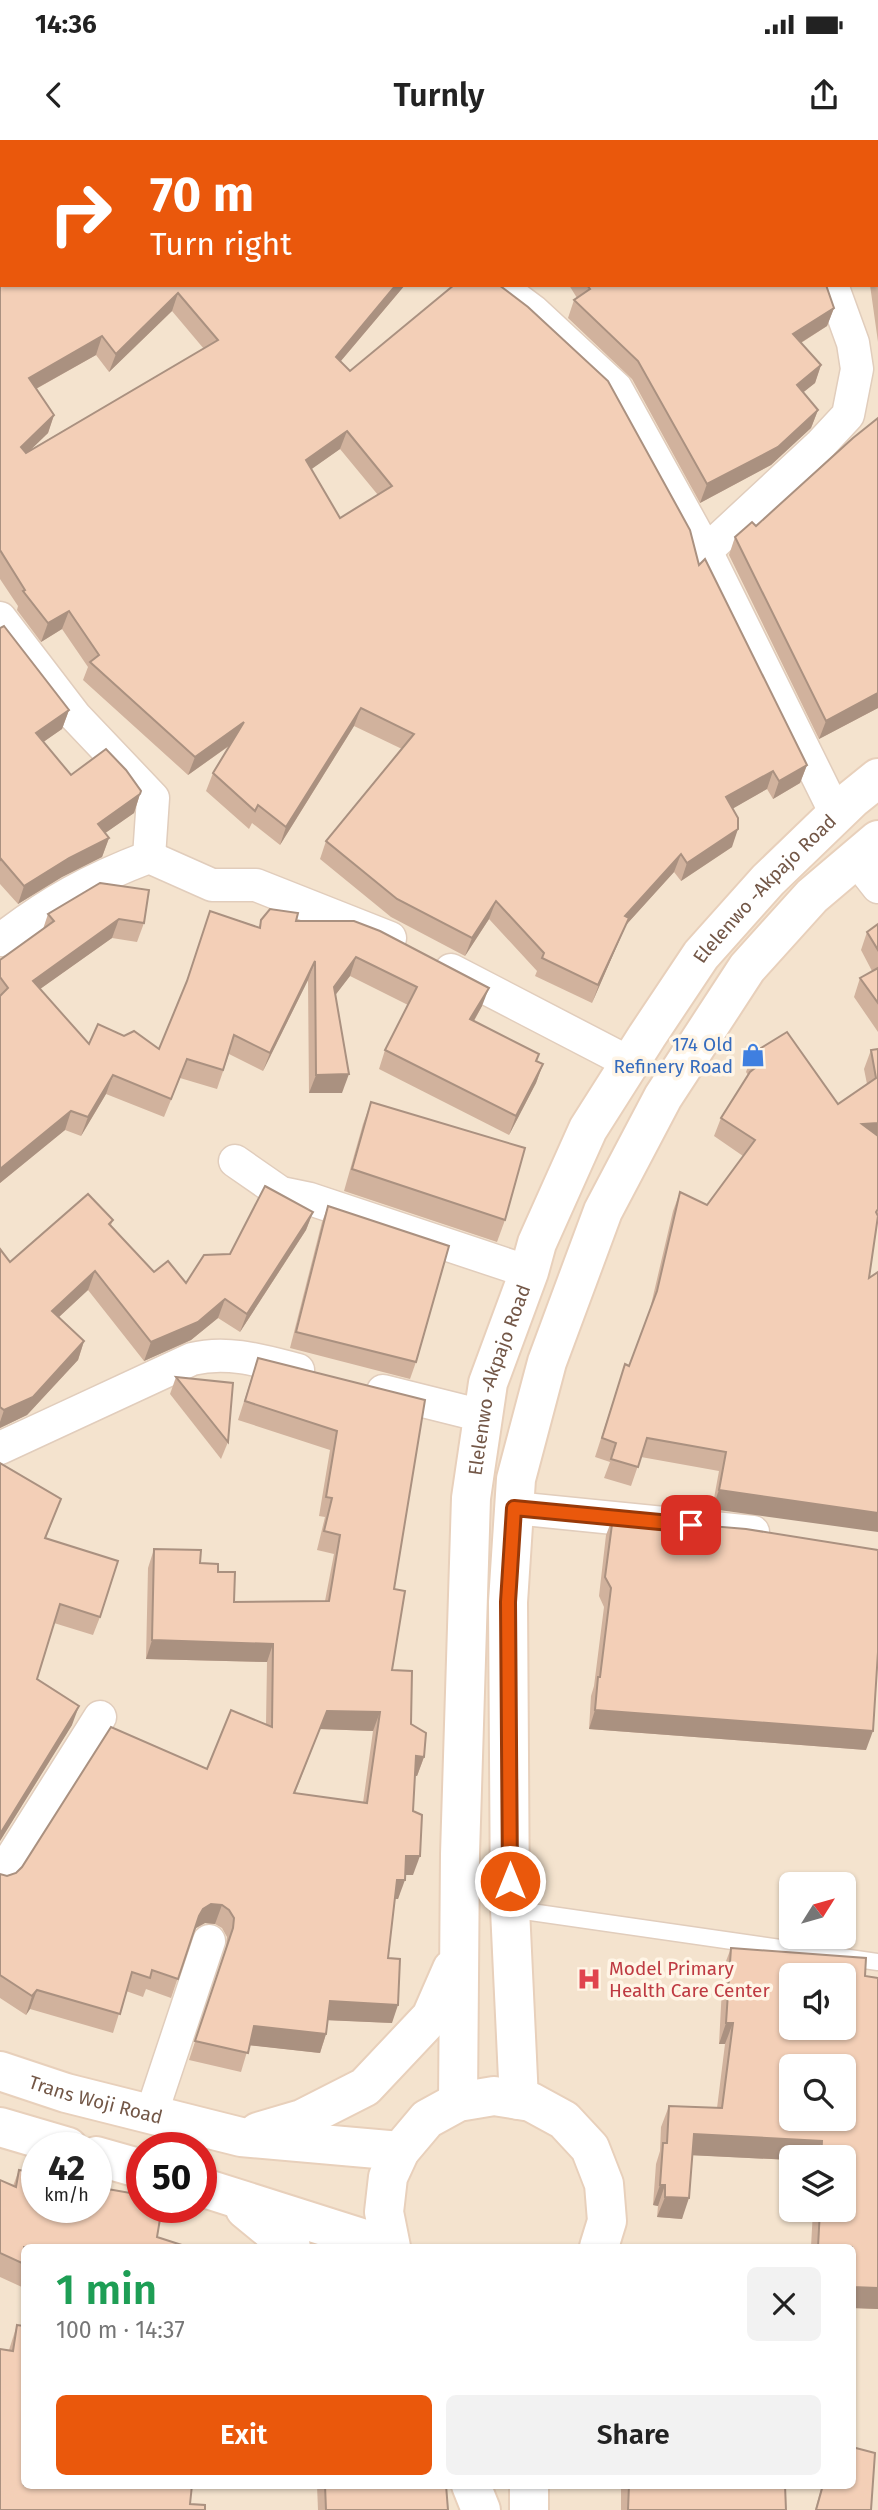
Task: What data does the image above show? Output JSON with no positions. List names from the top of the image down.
{
  "streets": {
    "main road": ["Elelenwo -Akpajo Road", "Trans Woji Road"]
  },
  "places": {
    "shop": ["174 Old Refinery Road"],
    "hospital": ["Model Primary Health Care Center"]
  },
  "north": "top right",
  "page": {
    "status": "14:36",
    "header": "Turnly",
    "turn": ["70 m", "Turn right"],
    "speed": "42 km/h",
    "limit": "50",
    "heading": ["1 min", "100 m · 14:37"],
    "buttons": ["Exit", "Share"]
  }
}
